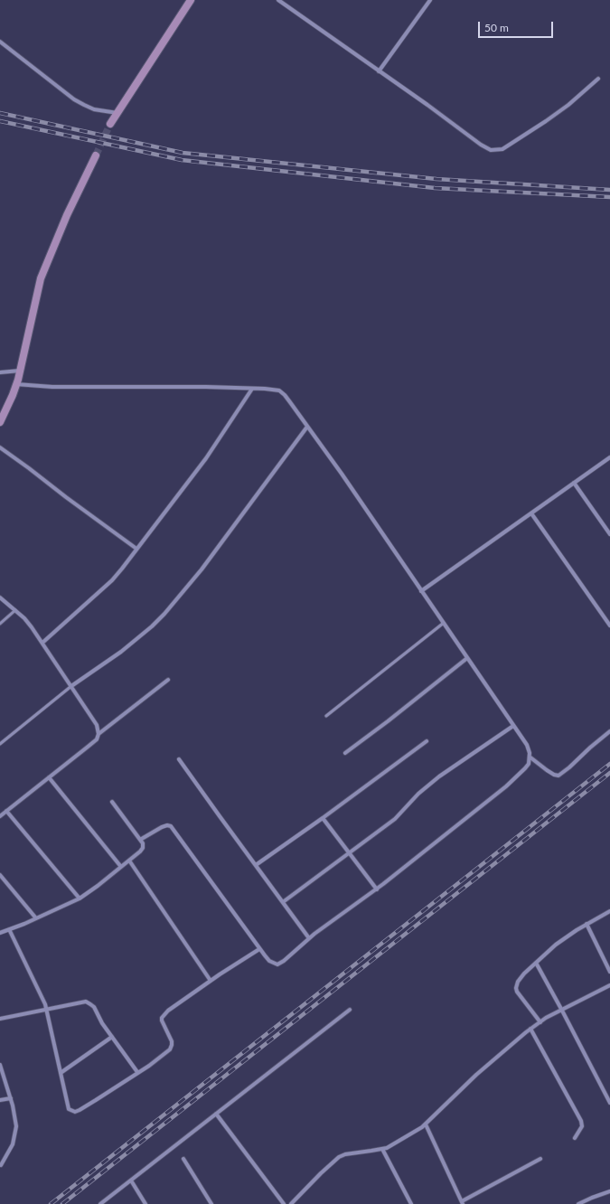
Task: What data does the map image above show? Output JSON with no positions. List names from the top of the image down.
{
  "scale_bar": "50 m"
}
